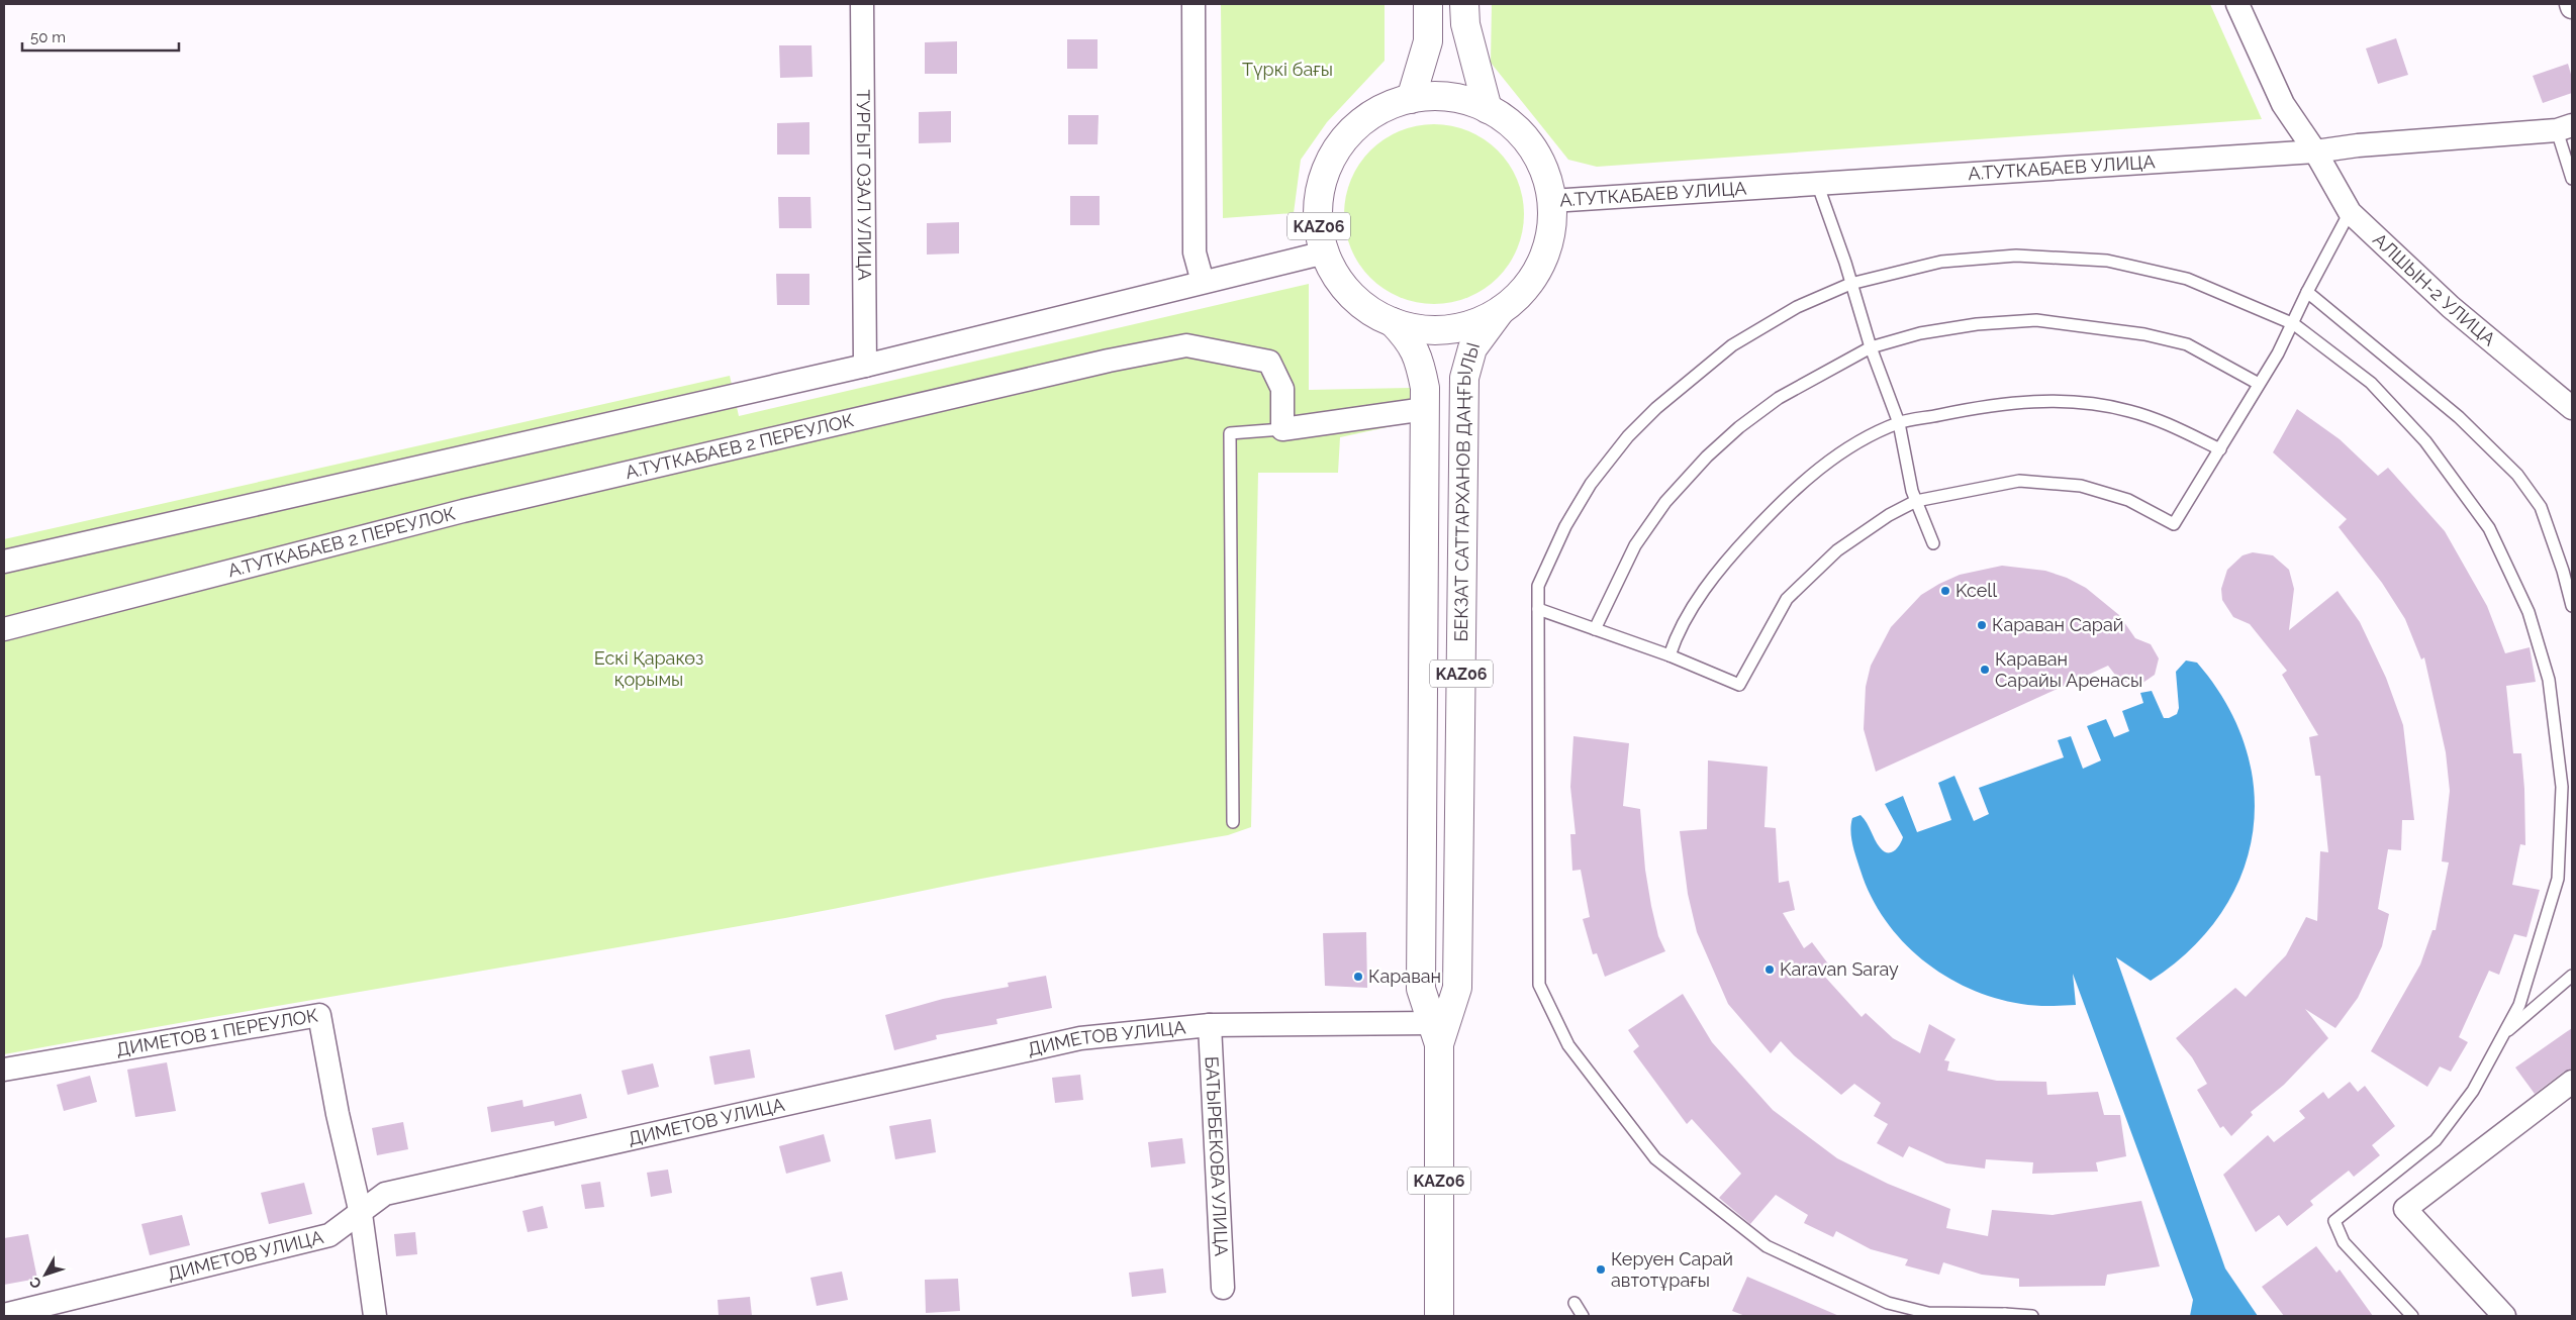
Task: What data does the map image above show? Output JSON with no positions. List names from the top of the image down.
{
  "streets": {
    "main road": ["KАZ06", "БЕКЗАТ САТТАРХАНОВ ДАҢҒЫЛЫ"],
    "street": [
      "А.ТУТКАБАЕВ УЛИЦА",
      "ТУРГЫТ ОЗАЛ УЛИЦА",
      "АЛШЫН-2 УЛИЦА",
      "А.ТУТКАБАЕВ 2 ПЕРЕУЛОК",
      "ДИМЕТОВ 1 ПЕРЕУЛОК",
      "ДИМЕТОВ УЛИЦА",
      "БАТЫРБЕКОВА УЛИЦА"
    ]
  },
  "crossings": [
    ["А.ТУТКАБАЕВ УЛИЦА", "KАZ06"],
    ["А.ТУТКАБАЕВ УЛИЦА", "АЛШЫН-2 УЛИЦА"],
    ["KАZ06", "БЕКЗАТ САТТАРХАНОВ ДАҢҒЫЛЫ"],
    ["БЕКЗАТ САТТАРХАНОВ ДАҢҒЫЛЫ", "ДИМЕТОВ УЛИЦА"],
    ["ДИМЕТОВ 1 ПЕРЕУЛОК", "ДИМЕТОВ УЛИЦА"],
    ["ДИМЕТОВ УЛИЦА", "БАТЫРБЕКОВА УЛИЦА"]
  ],
  "parks": ["Түркі бағы", "Ескі Қаракөз қорымы"],
  "places": [
    "Kcell",
    "Караван Сарай",
    "Караван Сарайы Аренасы",
    "Karavan Saray",
    "Караван",
    "Керуен Сарай автотұрағы"
  ],
  "scale_bar": "50 m",
  "north": "bottom left"
}
